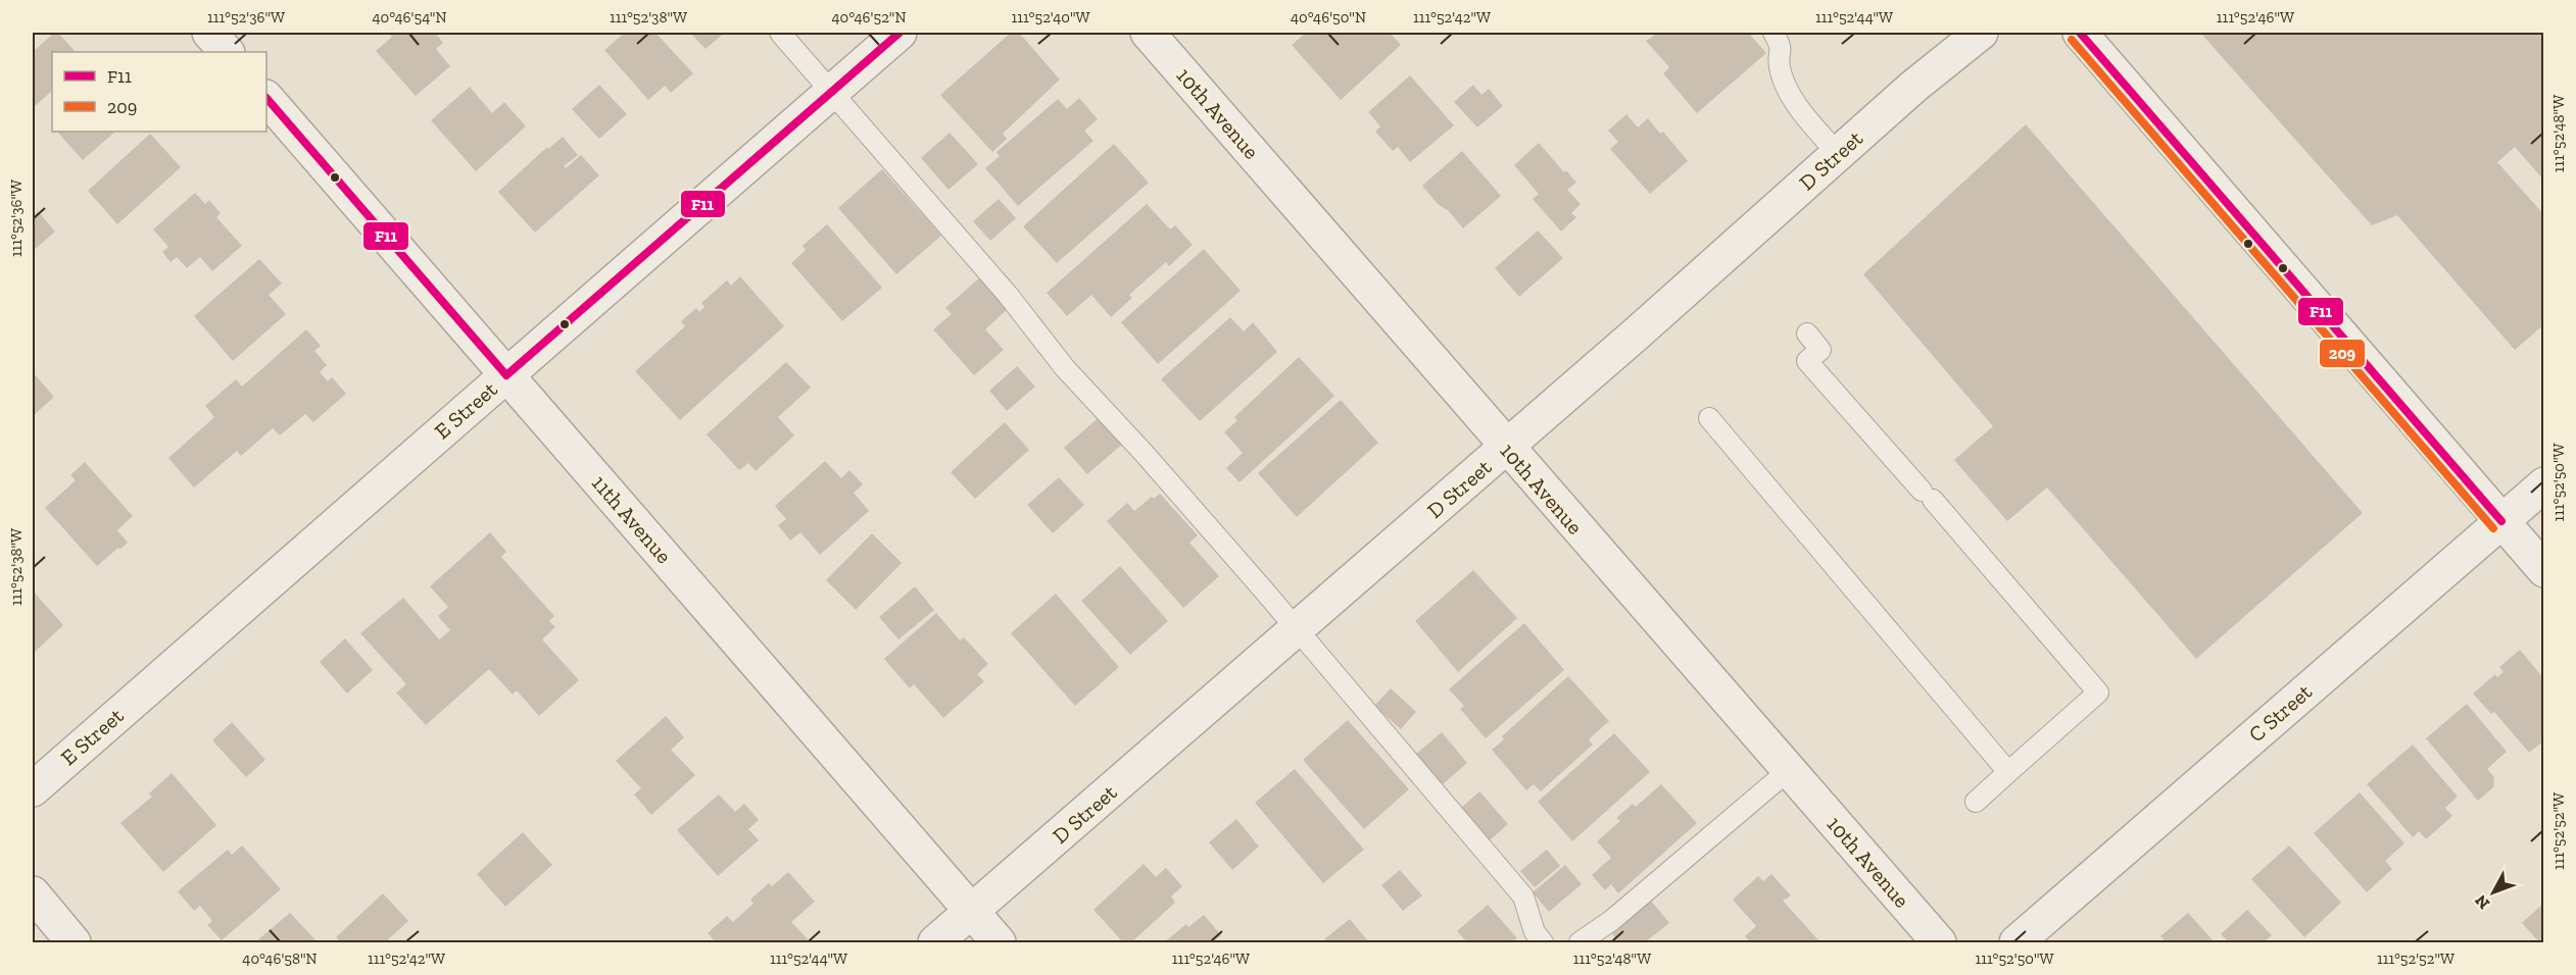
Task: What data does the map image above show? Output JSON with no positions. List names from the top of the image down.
{
  "streets": {
    "street": [
      "10th Avenue",
      "D Street",
      "E Street",
      "11th Avenue",
      "C Street"
    ]
  },
  "crossings": [
    ["10th Avenue", "D Street"],
    ["D Street", "11th Avenue"],
    ["E Street", "11th Avenue"]
  ],
  "lines": ["transit line F11", "transit line 209"],
  "legend": ["F11", "209"],
  "north": "bottom left",
  "coordinates": [
    "111°52'36\"W",
    "40°46'54\"N",
    "111°52'38\"W",
    "40°46'52\"N",
    "111°52'40\"W",
    "40°46'50\"N",
    "111°52'42\"W",
    "111°52'44\"W",
    "111°52'46\"W",
    "111°52'48\"W",
    "111°52'50\"W",
    "111°52'52\"W",
    "40°46'58\"N"
  ]
}
